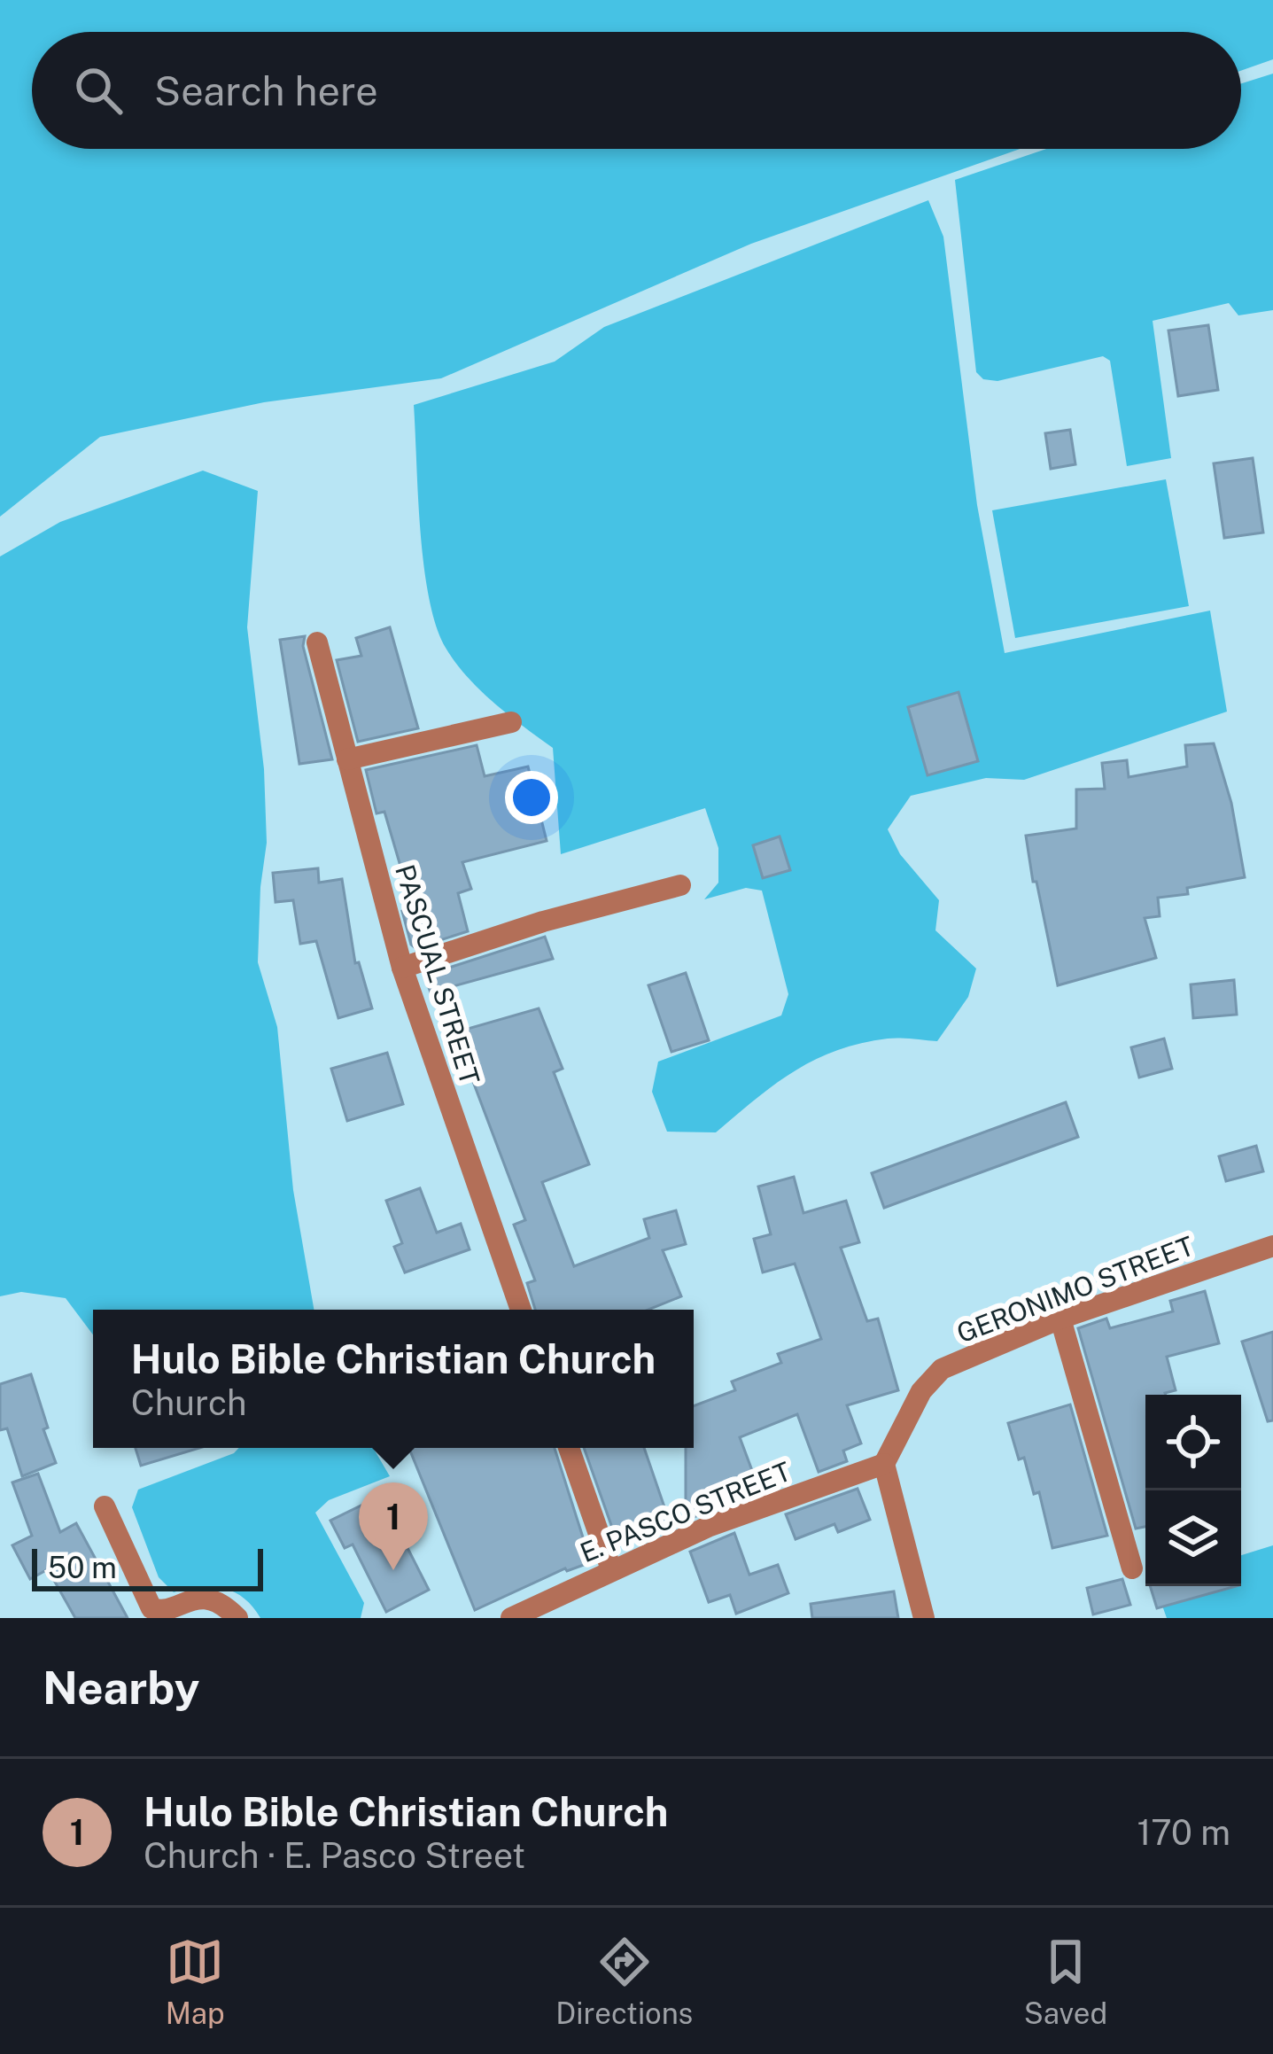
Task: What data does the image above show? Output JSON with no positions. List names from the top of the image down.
{
  "streets": {
    "street": ["PASCUAL STREET", "GERONIMO STREET", "E. PASCO STREET"]
  },
  "crossings": [
    ["GERONIMO STREET", "E. PASCO STREET"]
  ],
  "scale_bar": "50 m",
  "page": {
    "search": "Search here",
    "popup": ["Hulo Bible Christian Church", "Church"],
    "pins": "1",
    "scale": "50 m",
    "heading": "Nearby",
    "list": [
      {
        "mark": "1",
        "name": "Hulo Bible Christian Church",
        "note": "Church · E. Pasco Street",
        "value": "170 m"
      }
    ],
    "nav": ["Map", "Directions", "Saved"]
  }
}
